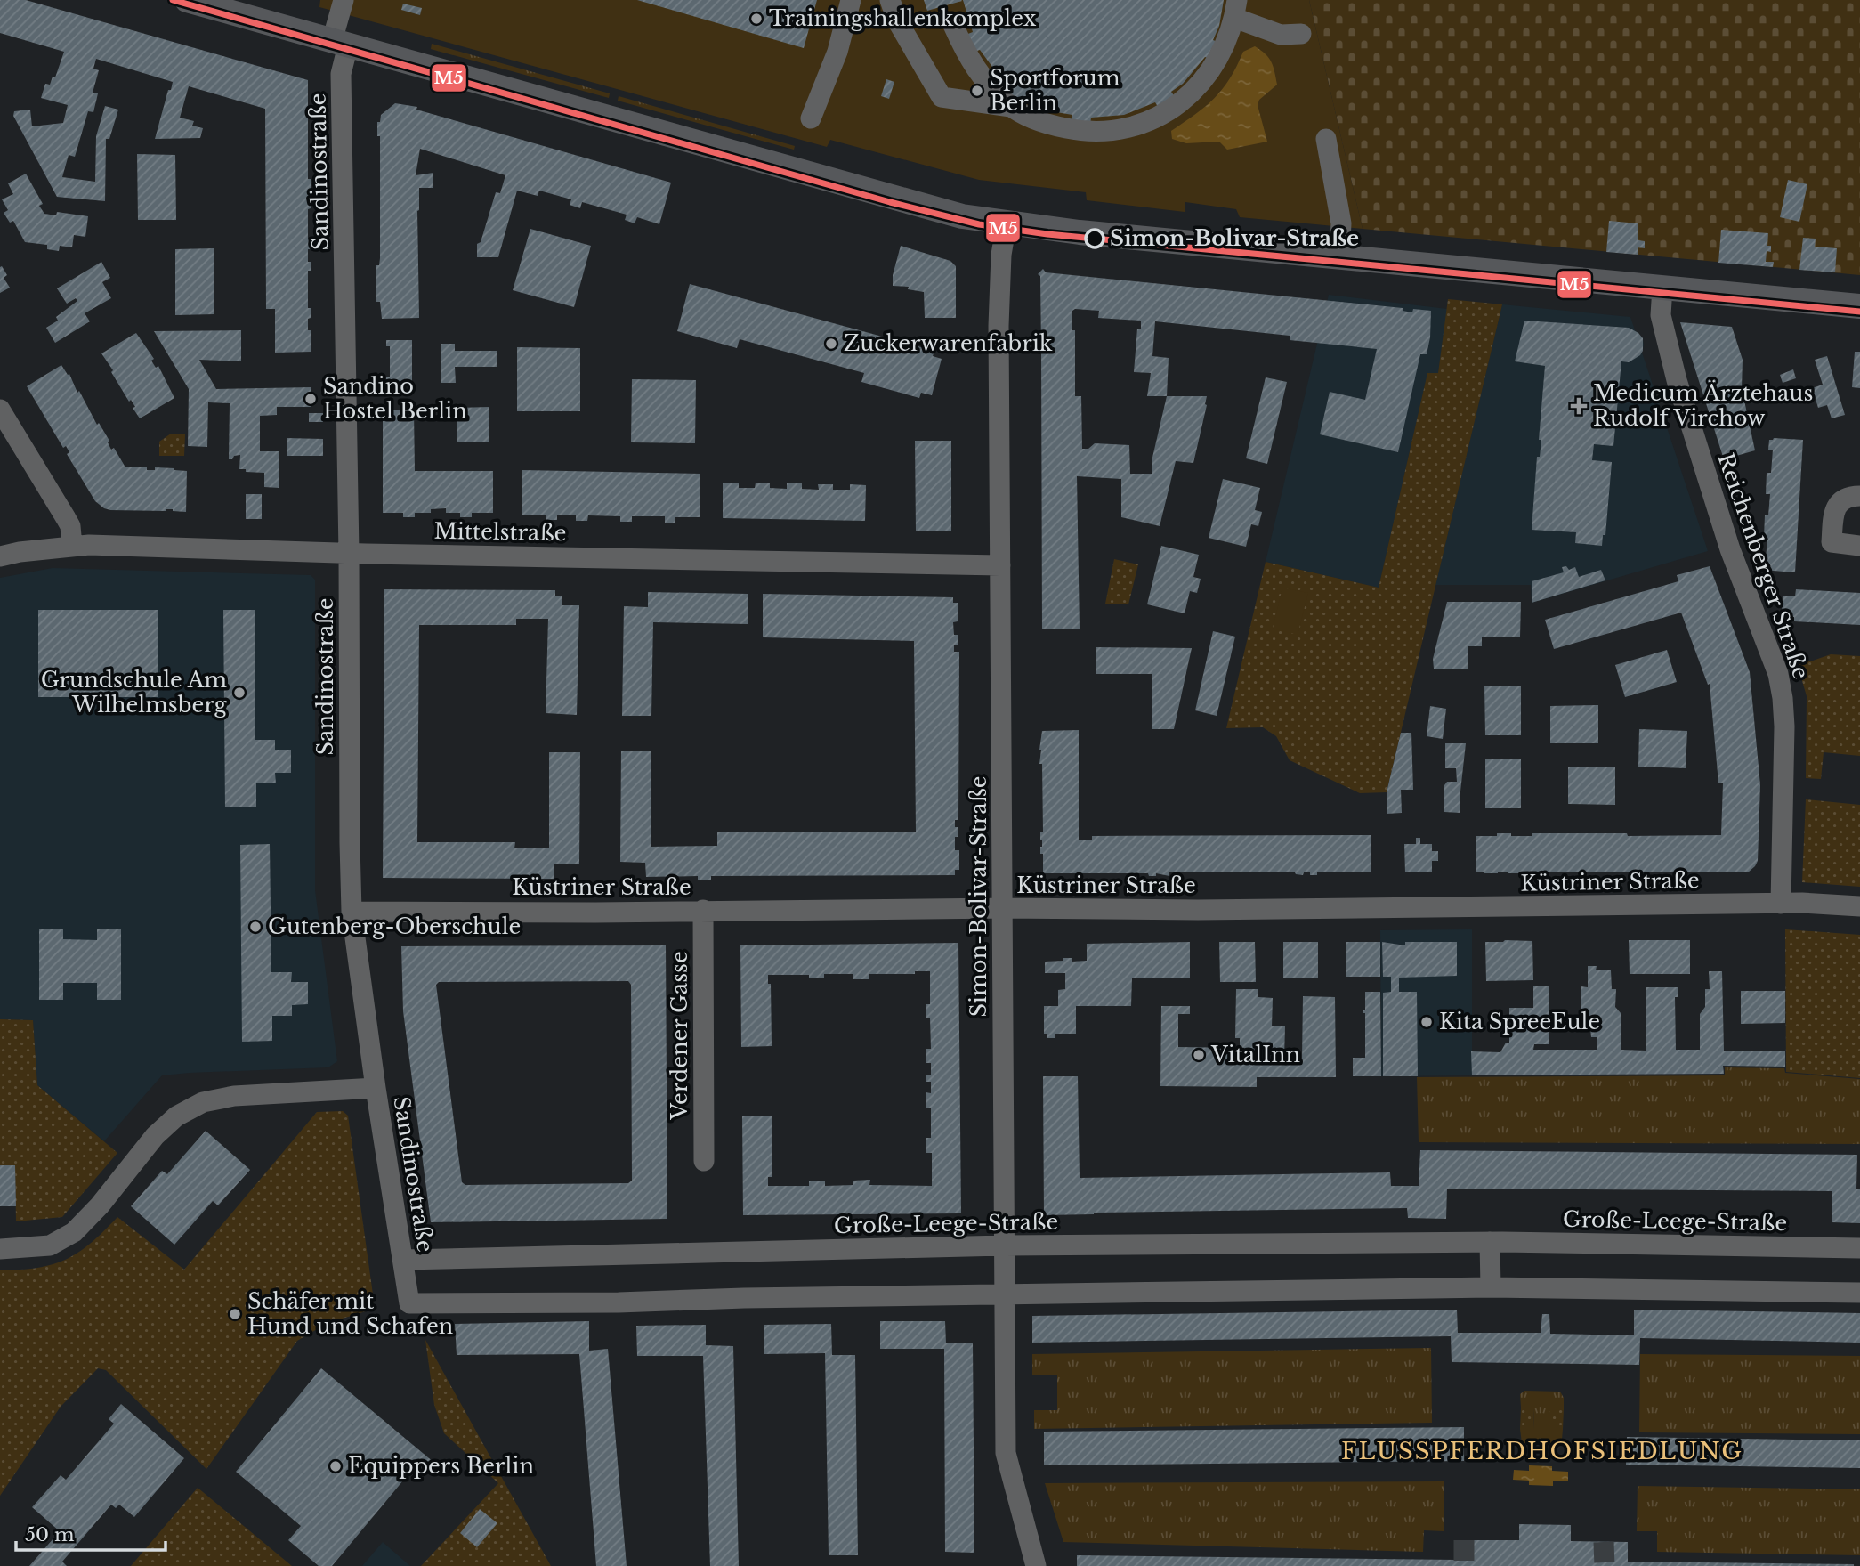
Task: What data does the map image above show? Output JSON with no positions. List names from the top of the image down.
{
  "streets": {
    "street": [
      "Sandinostraße",
      "Mittelstraße",
      "Reichenberger Straße",
      "Küstriner Straße",
      "Simon-Bolivar-Straße",
      "Verdener Gasse",
      "Große-Leege-Straße"
    ]
  },
  "crossings": [
    ["Sandinostraße", "Mittelstraße"],
    ["Sandinostraße", "Küstriner Straße"],
    ["Sandinostraße", "Simon-Bolivar-Straße"],
    ["Sandinostraße", "Große-Leege-Straße"],
    ["Mittelstraße", "Simon-Bolivar-Straße"],
    ["Reichenberger Straße", "Küstriner Straße"],
    ["Küstriner Straße", "Simon-Bolivar-Straße"],
    ["Küstriner Straße", "Verdener Gasse"],
    ["Simon-Bolivar-Straße", "Große-Leege-Straße"]
  ],
  "districts": ["FLUSSPFERDHOFSIEDLUNG"],
  "places": {
    "other": [
      "Trainingshallenkomplex",
      "Sportforum Berlin",
      "Simon-Bolivar-Straße",
      "Zuckerwarenfabrik",
      "Sandino Hostel Berlin",
      "Grundschule Am Wilhelmsberg",
      "Gutenberg-Oberschule",
      "Kita SpreeEule",
      "VitalInn",
      "Schäfer mit Hund und Schafen",
      "Equippers Berlin"
    ],
    "health": ["Medicum Ärztehaus Rudolf Virchow"]
  },
  "lines": ["transit line M5"],
  "scale_bar": "50 m"
}
